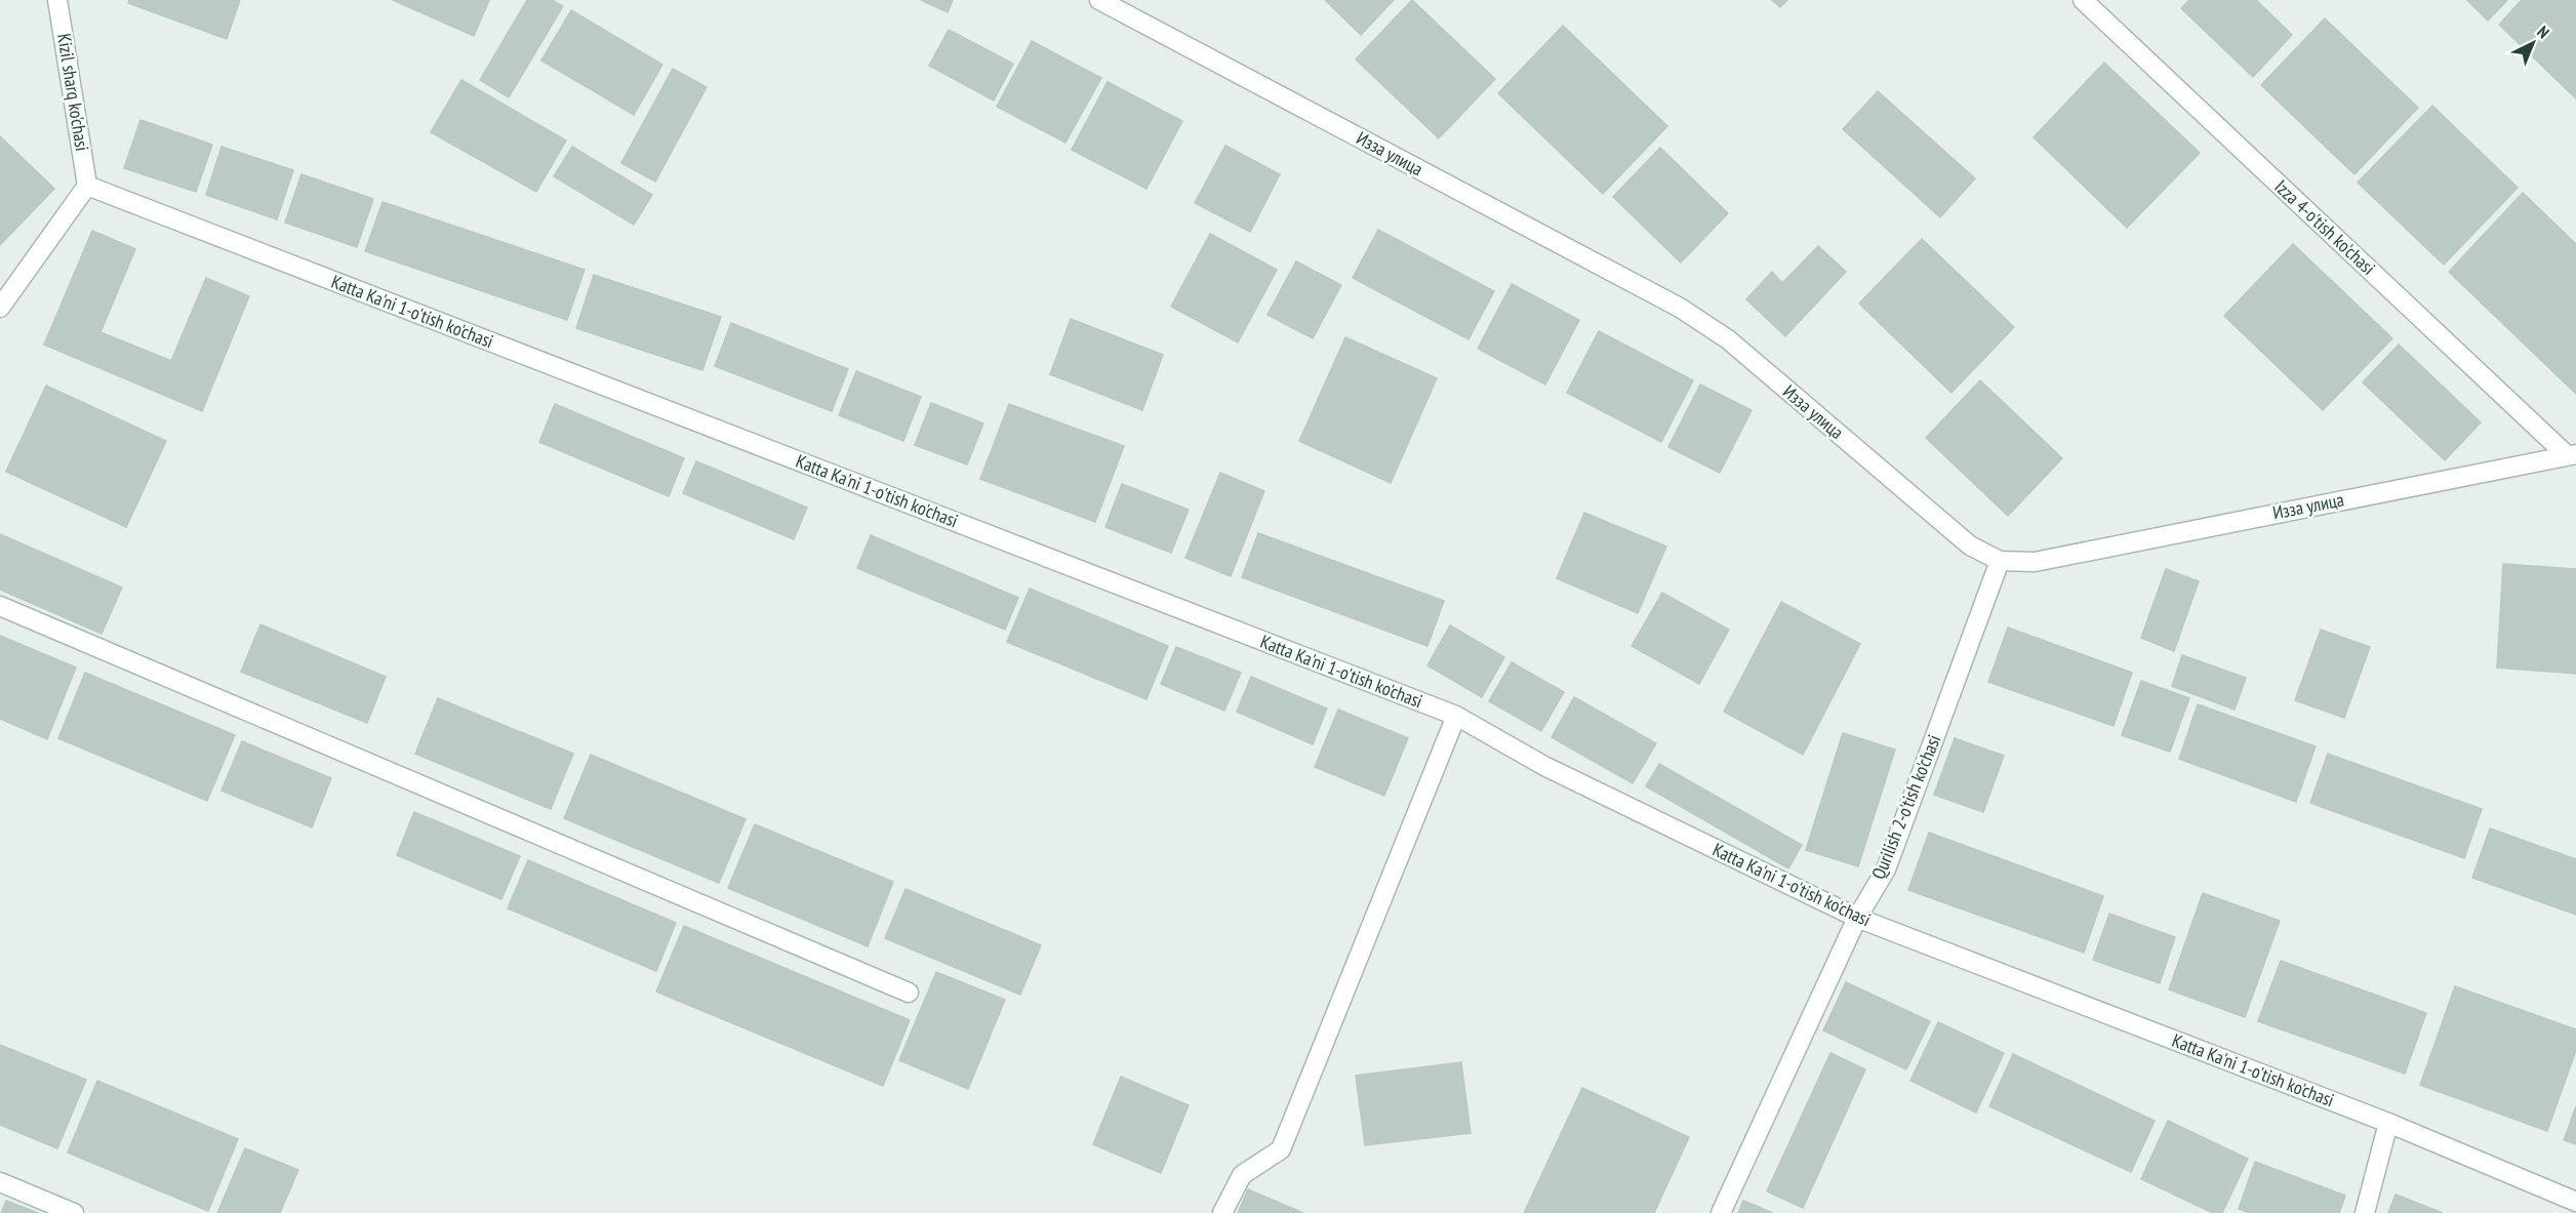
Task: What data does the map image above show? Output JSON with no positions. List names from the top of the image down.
{
  "streets": {
    "street": [
      "Kizil sharq ko'chasi",
      "Изза улица",
      "Izza 4-o'tish ko'chasi",
      "Katta Ka'ni 1-o'tish ko'chasi",
      "Qurilish 2-o'tish ko'chasi"
    ]
  },
  "crossings": [
    ["Kizil sharq ko'chasi", "Katta Ka'ni 1-o'tish ko'chasi"],
    ["Изза улица", "Izza 4-o'tish ko'chasi"],
    ["Изза улица", "Qurilish 2-o'tish ko'chasi"],
    ["Katta Ka'ni 1-o'tish ko'chasi", "Qurilish 2-o'tish ko'chasi"]
  ],
  "north": "top right"
}
